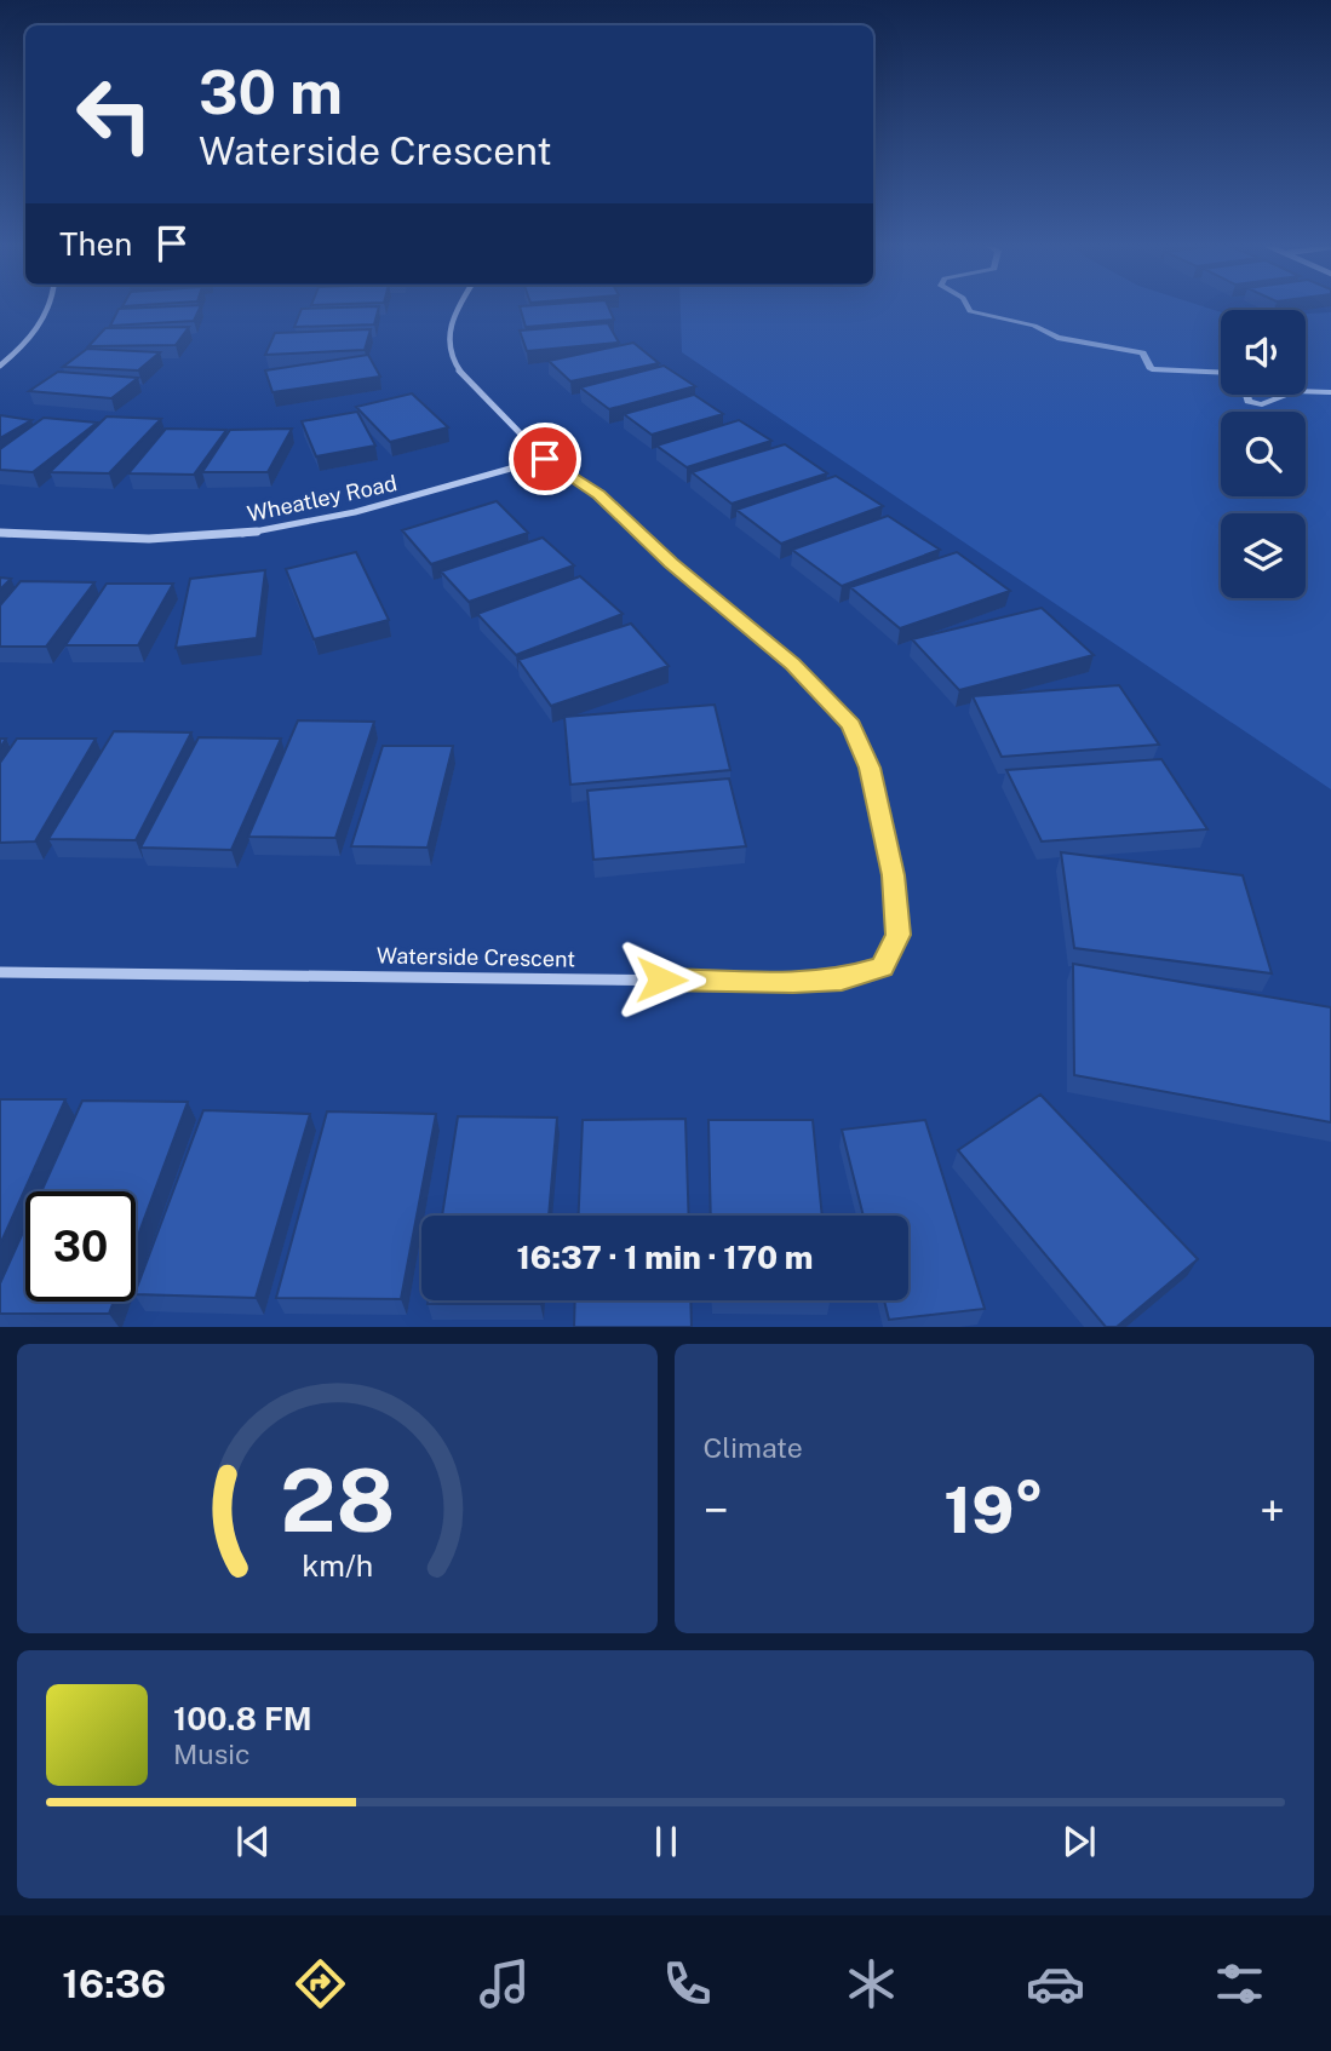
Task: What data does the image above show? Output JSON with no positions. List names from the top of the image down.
{
  "streets": {
    "street": ["Wheatley Road", "Waterside Crescent"]
  },
  "crossings": [
    ["Wheatley Road", "Waterside Crescent"]
  ],
  "page": {
    "turn": ["30 m", "Waterside Crescent"],
    "then": "Then",
    "limit": "30",
    "trip": "16:37 · 1 min · 170 m",
    "tile": "Climate",
    "heat": ["−", "19°", "+"],
    "song": ["100.8 FM", "Music"],
    "tabs": "16:36",
    "gauge": ["28", "km/h"]
  }
}
